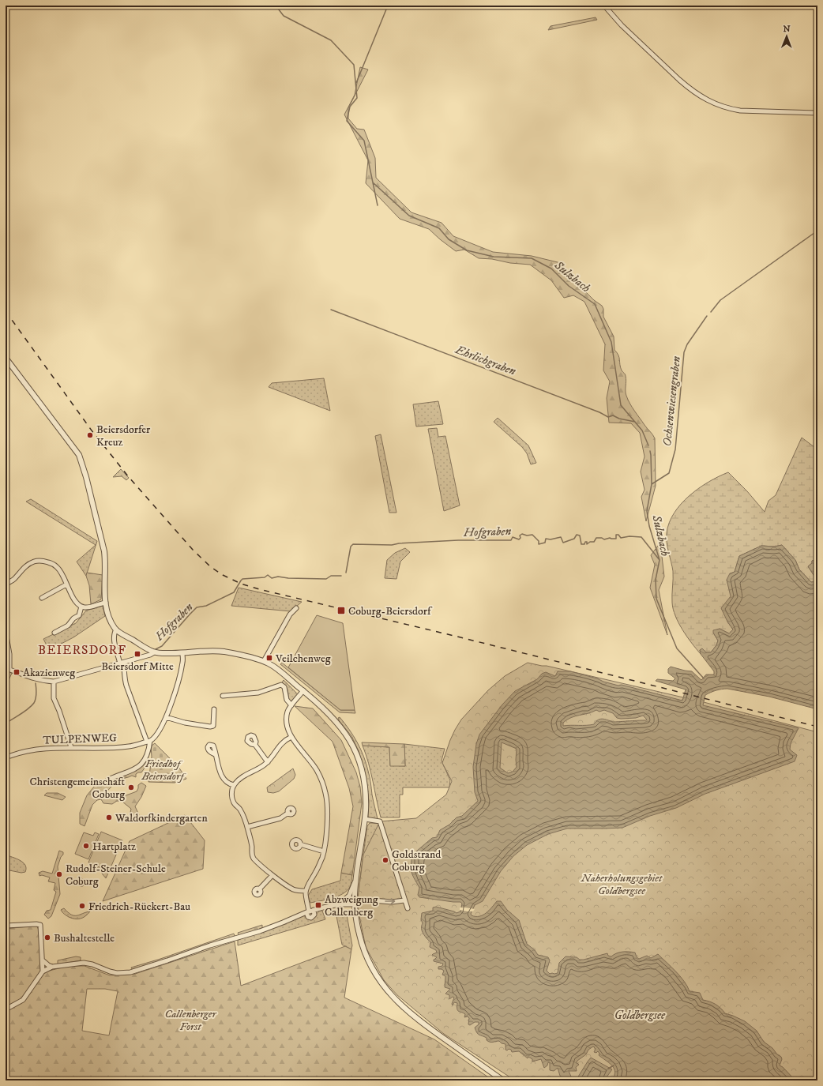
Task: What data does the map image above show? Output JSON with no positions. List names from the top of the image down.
{
  "streets": {
    "street": ["TULPENWEG"]
  },
  "districts": ["BEIERSDORF"],
  "water": [
    "Sulzbach",
    "Ehrlichgraben",
    "Ochsenwiesengraben",
    "Hofgraben",
    "Goldbergsee"
  ],
  "parks": ["Friedhof Beiersdorf", "Naherholungsgebiet Goldbergsee", "Callenberger Forst"],
  "places": {
    "other": [
      "Beiersdorfer Kreuz",
      "Christengemeinschaft Coburg",
      "Waldorfkindergarten",
      "Hartplatz",
      "Goldstrand Coburg",
      "Rudolf-Steiner-Schule Coburg",
      "Friedrich-Rückert-Bau",
      "Bushaltestelle"
    ],
    "transit": [
      "Coburg-Beiersdorf",
      "Beiersdorf Mitte",
      "Veilchenweg",
      "Akazienweg",
      "Abzweigung Callenberg"
    ]
  },
  "north": "top"
}
